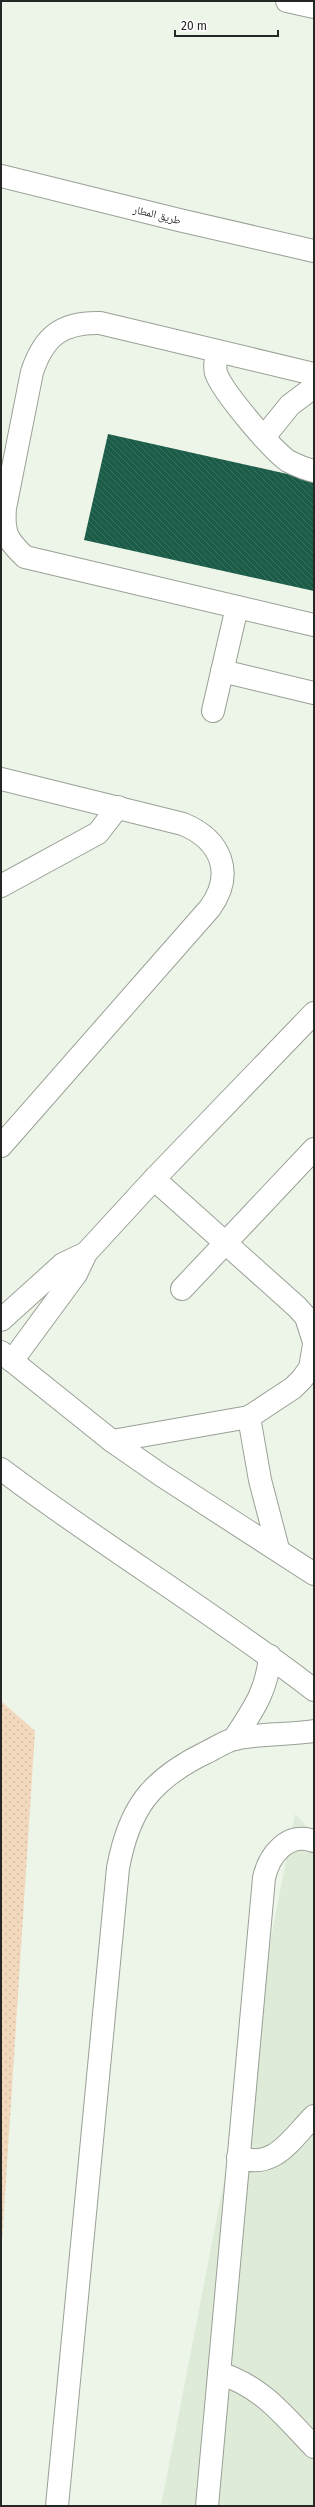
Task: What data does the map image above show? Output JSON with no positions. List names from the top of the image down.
{
  "streets": {
    "street": ["طريق المطار"]
  },
  "scale_bar": "20 m"
}
